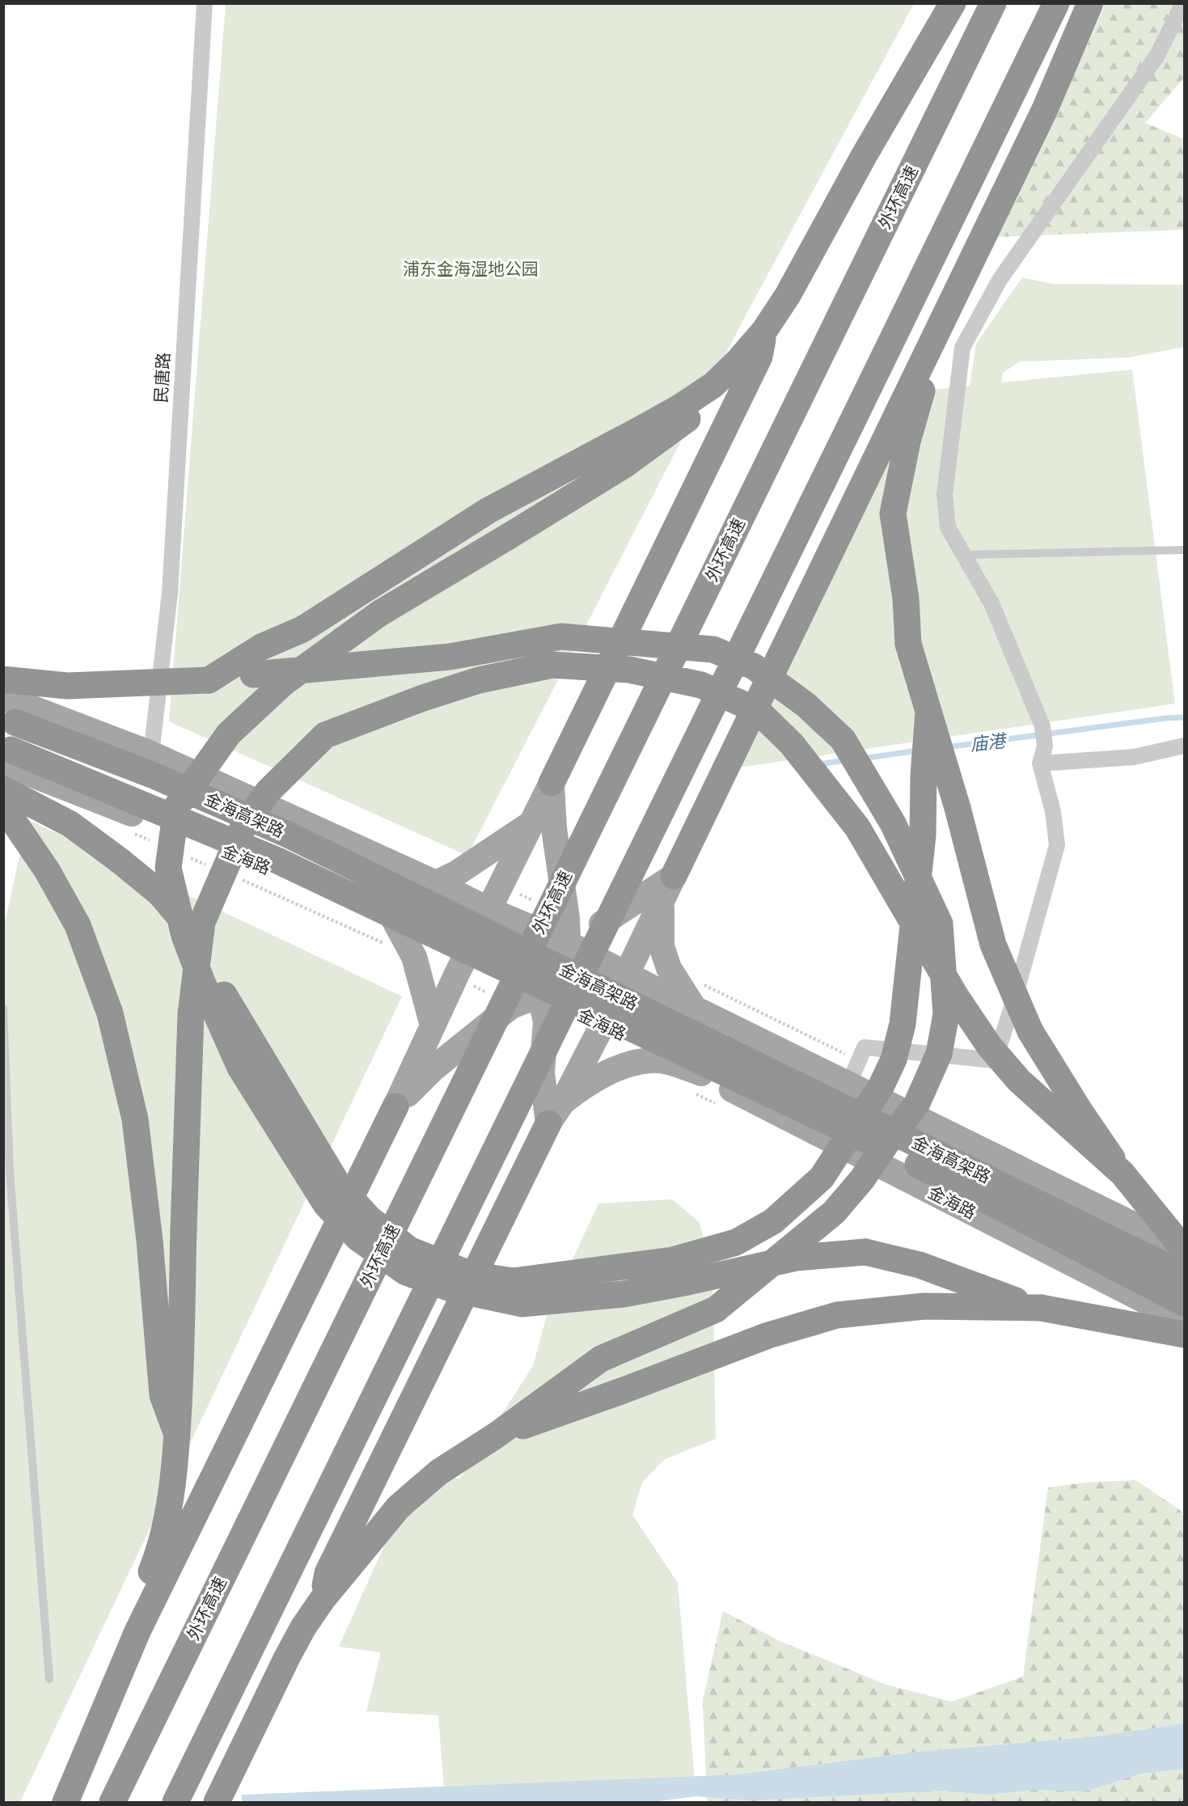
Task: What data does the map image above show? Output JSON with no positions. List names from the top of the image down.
{
  "streets": {
    "highway": ["外环高速", "金海高架路"],
    "main road": ["金海路"],
    "street": ["民唐路"]
  },
  "water": ["庙港"],
  "parks": ["浦东金海湿地公园"]
}
